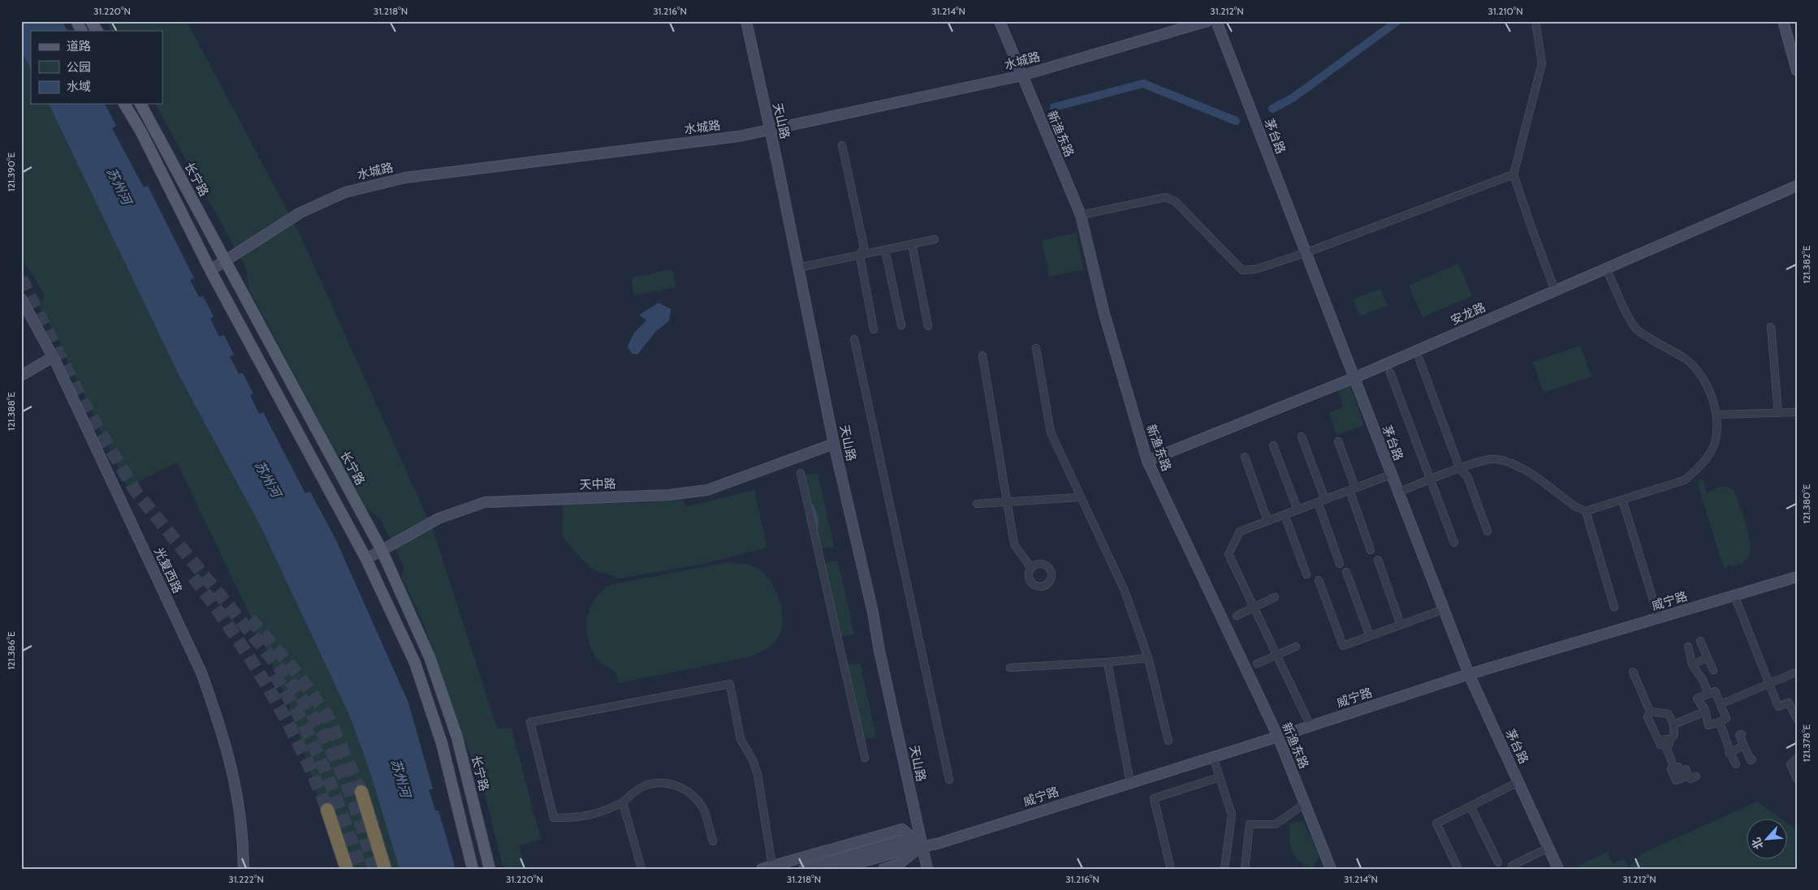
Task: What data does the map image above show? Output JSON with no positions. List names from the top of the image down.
{
  "streets": {
    "main road": ["长宁路"],
    "street": [
      "水城路",
      "天山路",
      "新渔东路",
      "茅台路",
      "安龙路",
      "天中路",
      "光复西路",
      "威宁路"
    ]
  },
  "crossings": [
    ["水城路", "天山路"],
    ["水城路", "新渔东路"],
    ["水城路", "长宁路"],
    ["天山路", "天中路"],
    ["天山路", "威宁路"],
    ["新渔东路", "安龙路"],
    ["新渔东路", "威宁路"],
    ["茅台路", "安龙路"],
    ["茅台路", "威宁路"],
    ["长宁路", "天中路"]
  ],
  "water": ["苏州河"],
  "legend": ["道路", "公园", "水域"],
  "north": "bottom left",
  "coordinates": [
    "31.220°N",
    "31.218°N",
    "31.216°N",
    "31.214°N",
    "31.212°N",
    "31.210°N",
    "121.390°E",
    "121.382°E",
    "121.388°E",
    "121.380°E",
    "121.386°E",
    "121.378°E",
    "31.222°N"
  ]
}
